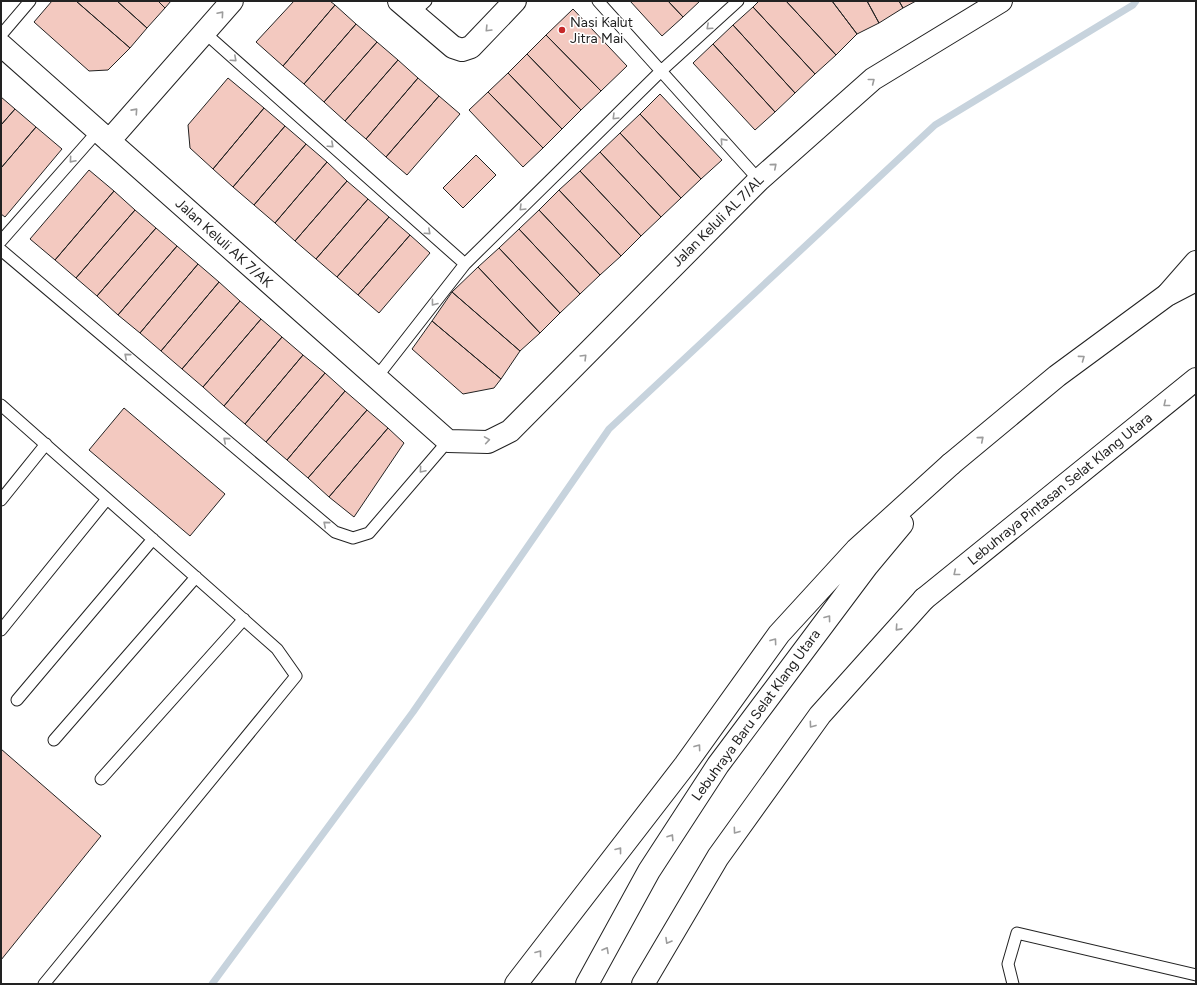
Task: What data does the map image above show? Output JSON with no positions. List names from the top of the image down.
{
  "streets": {
    "main road": [
      "Jalan Keluli AL 7/AL",
      "Jalan Keluli AK 7/AK",
      "Lebuhraya Pintasan Selat Klang Utara",
      "Lebuhraya Baru Selat Klang Utara"
    ]
  },
  "crossings": [
    ["Jalan Keluli AL 7/AL", "Jalan Keluli AK 7/AK"]
  ],
  "one_way": ["Jalan Keluli AL 7/AL"],
  "places": ["Nasi Kalut Jitra Mai"]
}
